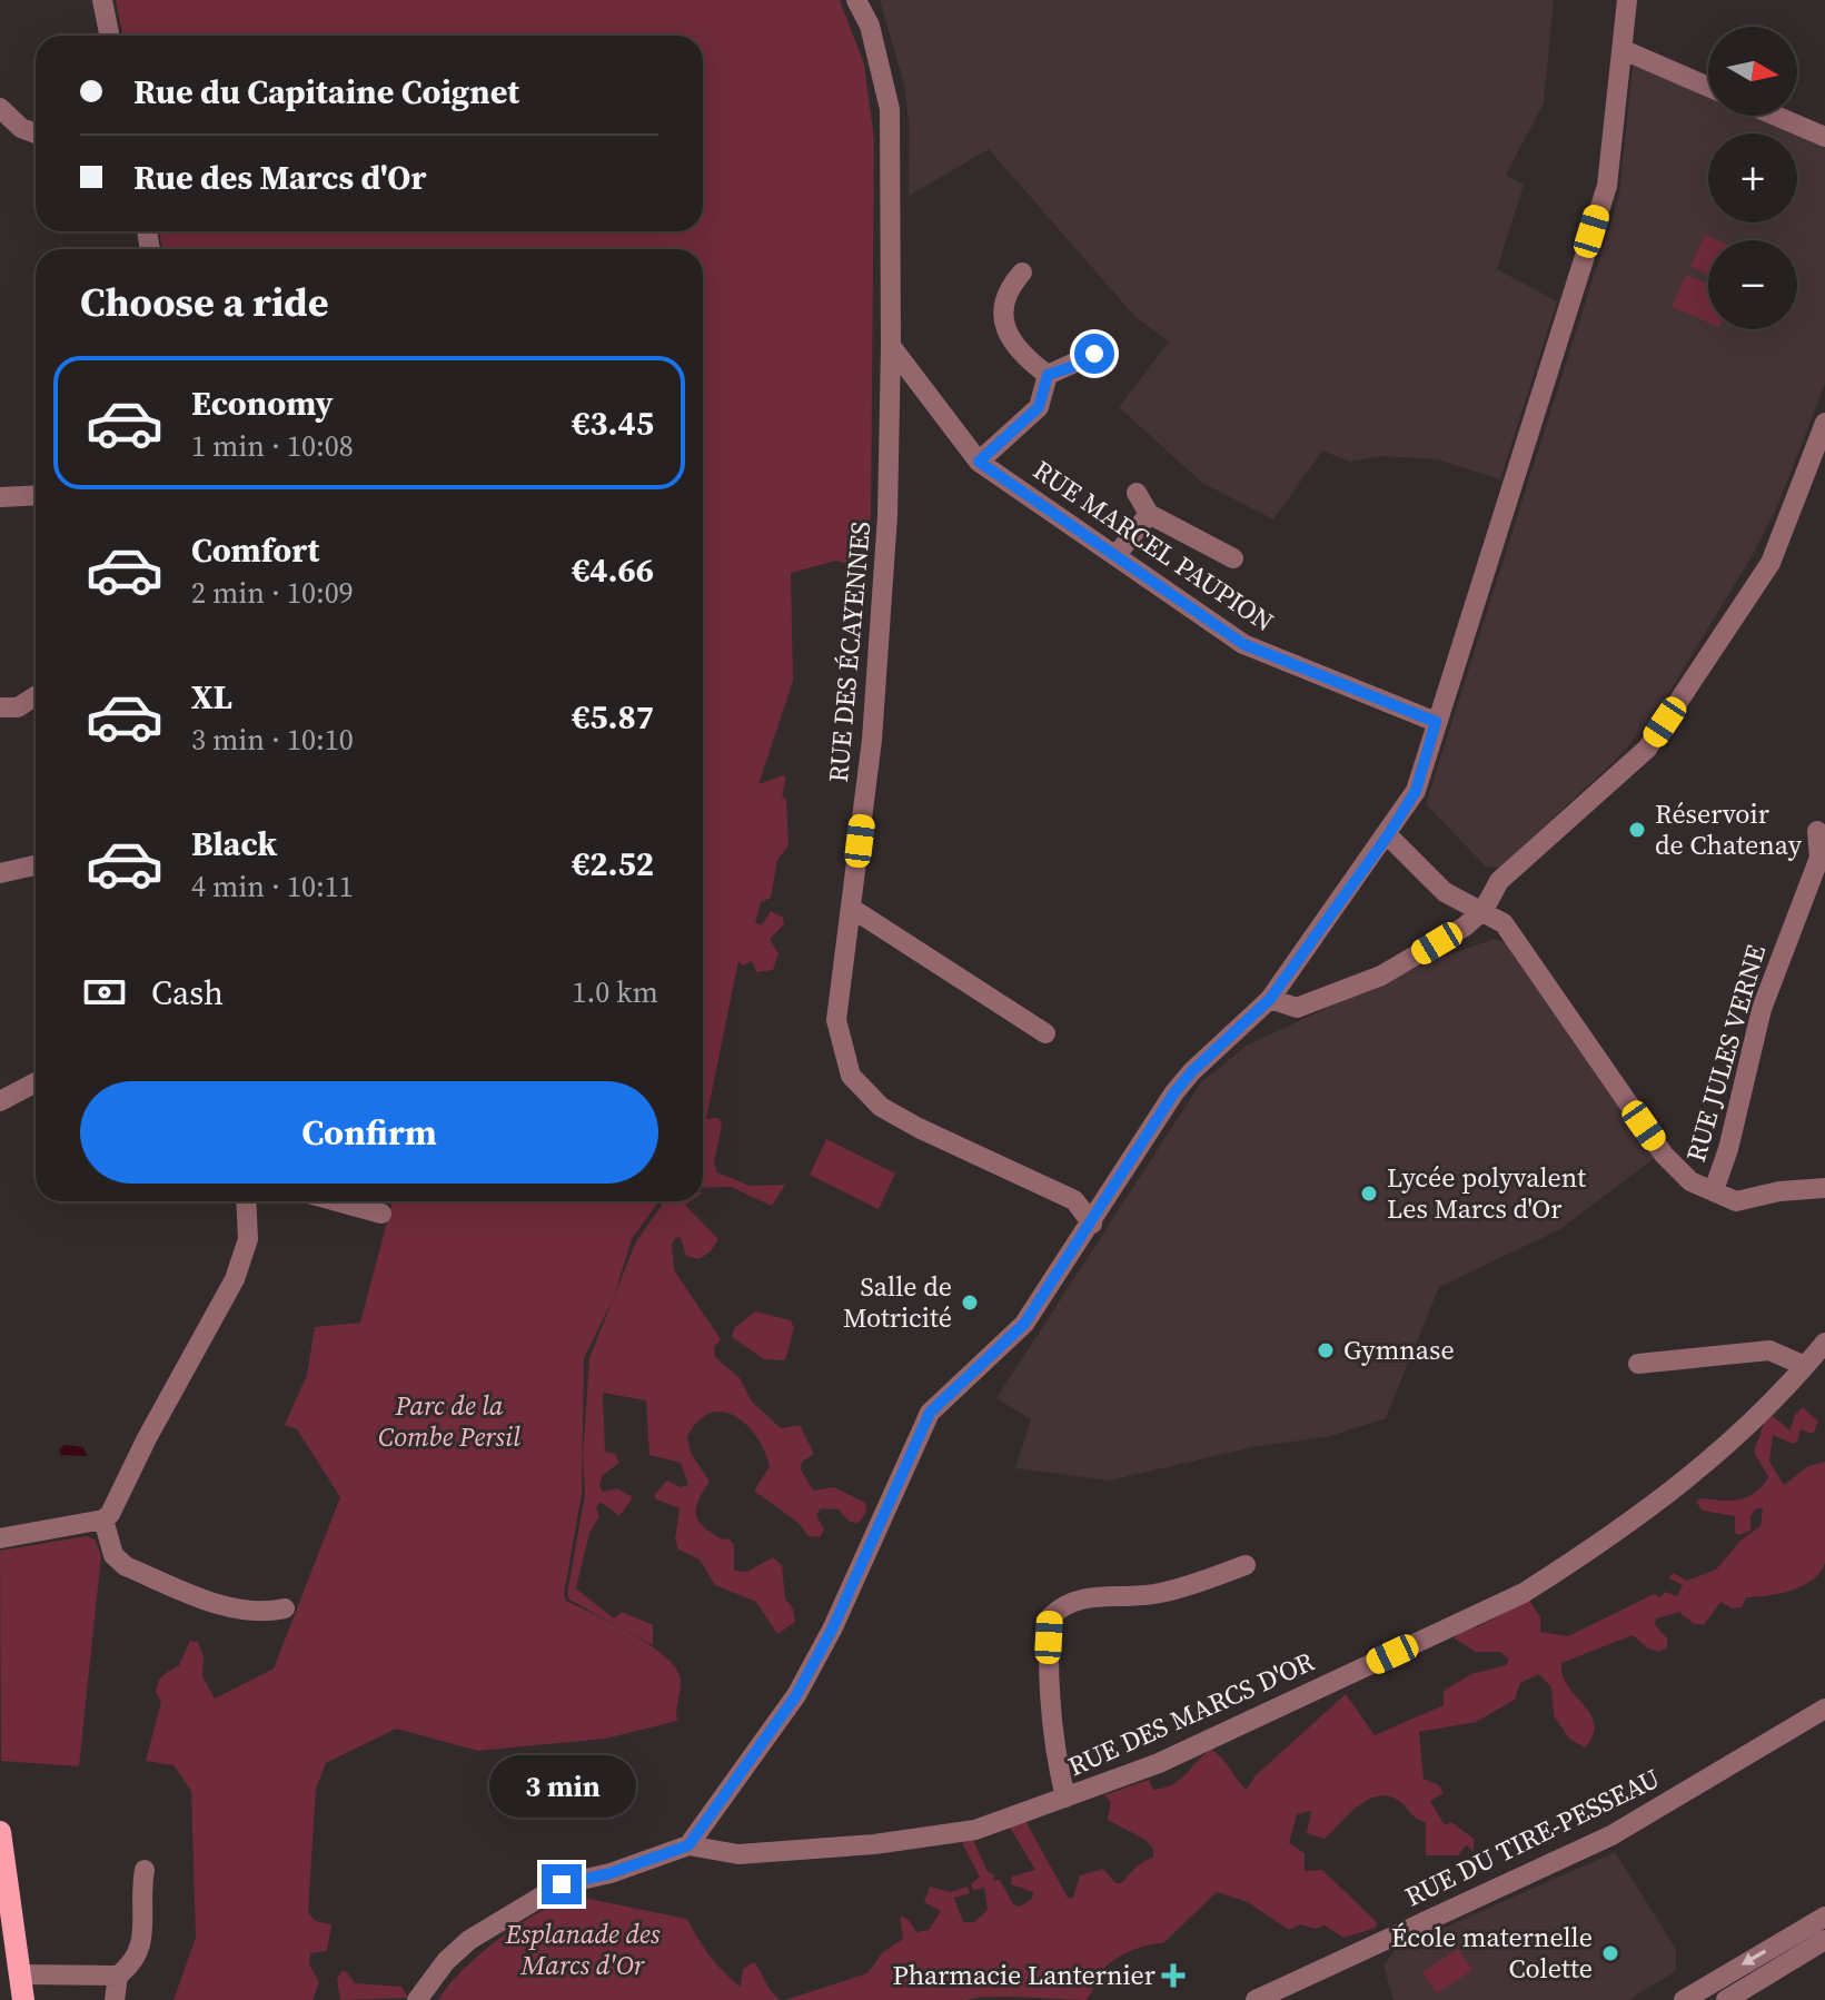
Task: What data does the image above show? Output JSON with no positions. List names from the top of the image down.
{
  "streets": {
    "street": [
      "RUE MARCEL PAUPION",
      "RUE DES ÉCAYENNES",
      "RUE JULES VERNE",
      "RUE DES MARCS D'OR",
      "RUE DU TIRE-PESSEAU"
    ]
  },
  "crossings": [
    ["RUE MARCEL PAUPION", "RUE DES ÉCAYENNES"]
  ],
  "parks": ["Parc de la Combe Persil", "Esplanade des Marcs d'Or"],
  "places": {
    "other": [
      "Réservoir de Chatenay",
      "Lycée polyvalent Les Marcs d'Or",
      "Salle de Motricité",
      "Gymnase",
      "École maternelle Colette"
    ],
    "health": ["Pharmacie Lanternier"]
  },
  "north": "right",
  "page": {
    "map_buttons": ["+", "−"],
    "banner": ["Rue du Capitaine Coignet", "Rue des Marcs d'Or"],
    "heading": "Choose a ride",
    "list": [
      {
        "name": "Economy",
        "note": "1 min · 10:08",
        "value": "€3.45"
      },
      {
        "name": "Comfort",
        "note": "2 min · 10:09",
        "value": "€4.66"
      },
      {
        "name": "XL",
        "note": "3 min · 10:10",
        "value": "€5.87"
      },
      {
        "name": "Black",
        "note": "4 min · 10:11",
        "value": "€2.52"
      }
    ],
    "pay": ["Cash", "1.0 km"],
    "buttons": "Confirm",
    "bubble": "3 min"
  }
}
